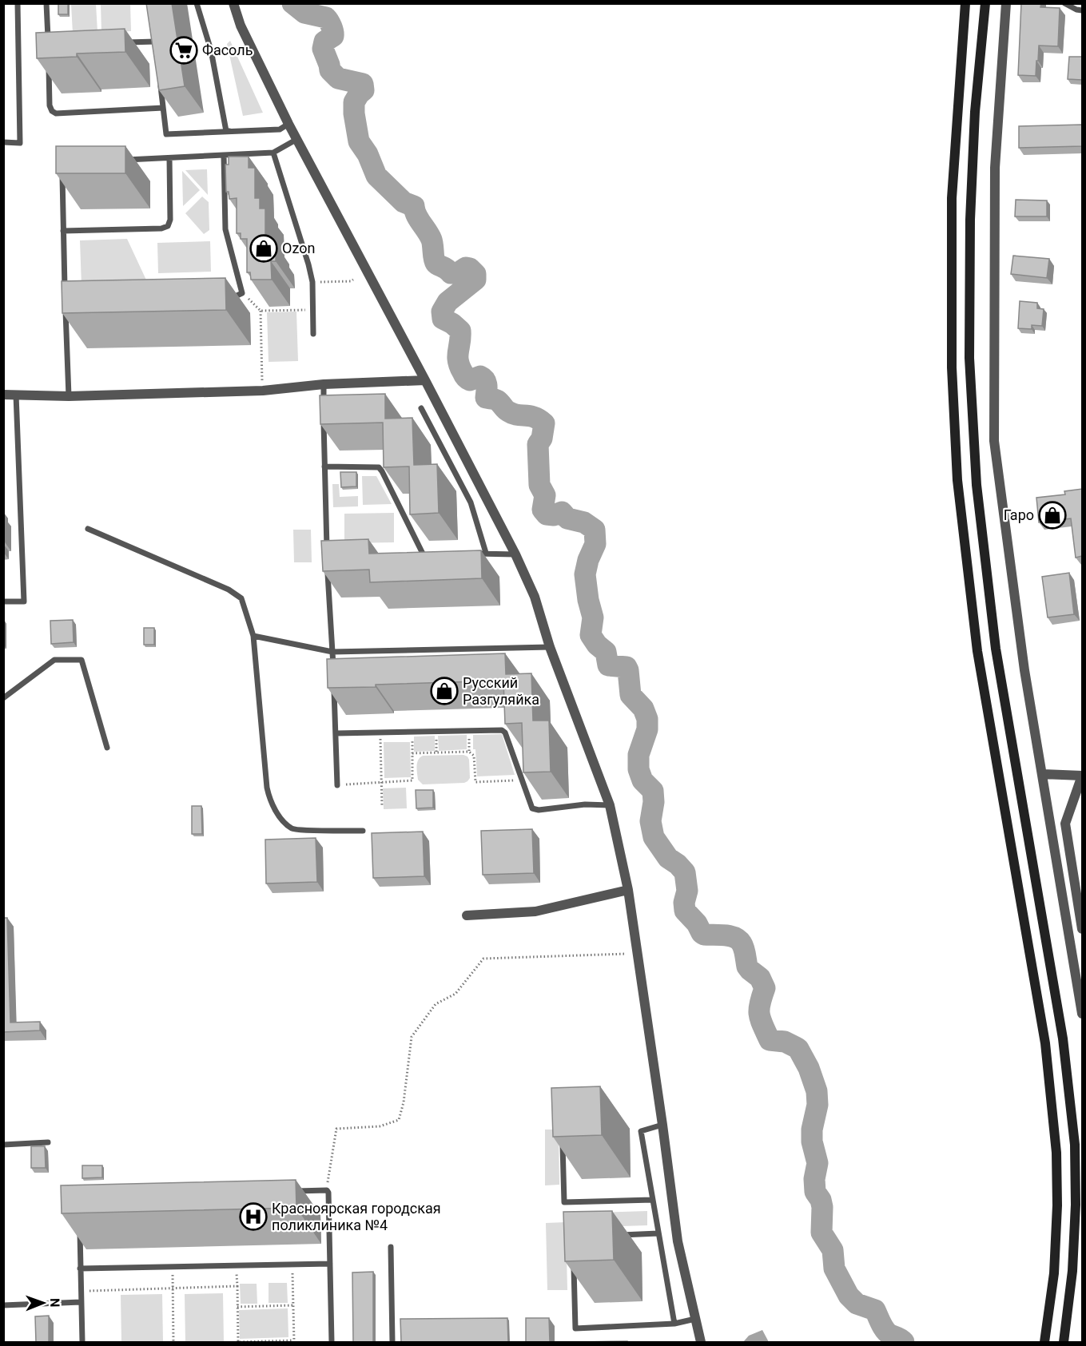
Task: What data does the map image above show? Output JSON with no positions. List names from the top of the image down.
{
  "places": {
    "supermarket": ["Фасоль"],
    "shop": ["Ozon", "Гаро", "Русский Разгуляйка"],
    "hospital": ["Красноярская городская поликлиника №4"]
  },
  "north": "right"
}
